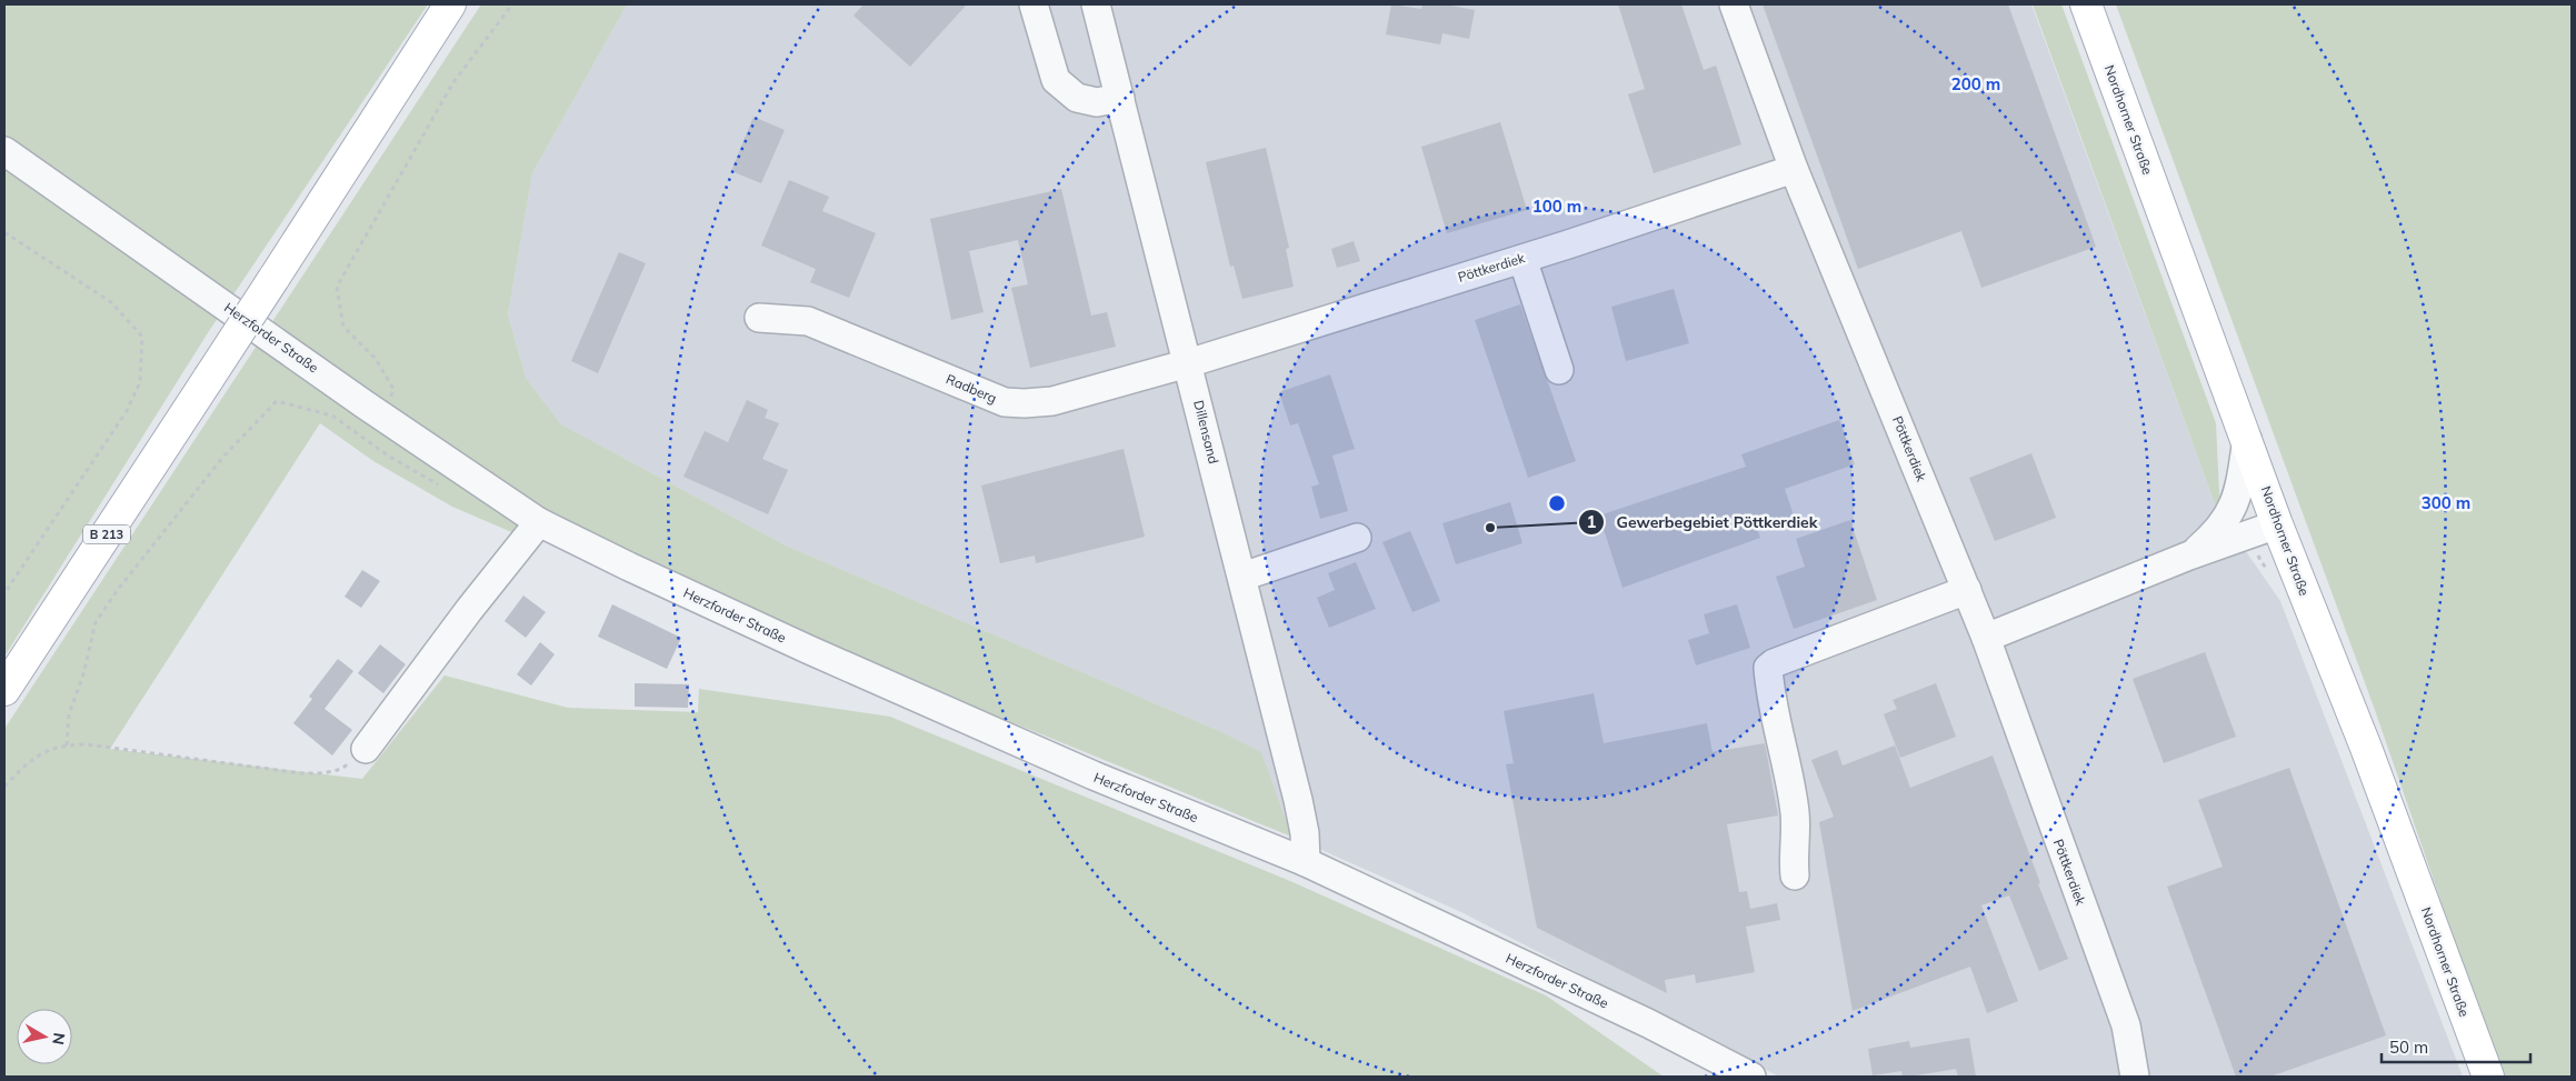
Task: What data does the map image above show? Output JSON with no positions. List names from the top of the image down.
{
  "streets": {
    "main road": ["Nordhorner Straße", "B 213"],
    "street": [
      "Pöttkerdiek",
      "Herzforder Straße",
      "Radberg",
      "Dillensand"
    ]
  },
  "crossings": [
    ["Pöttkerdiek", "Radberg"],
    ["Pöttkerdiek", "Dillensand"],
    ["Herzforder Straße", "Dillensand"],
    ["Radberg", "Dillensand"]
  ],
  "places": ["Gewerbegebiet Pöttkerdiek"],
  "scale_bar": "50 m",
  "north": "right",
  "rings": ["200 m", "100 m", "300 m"]
}
